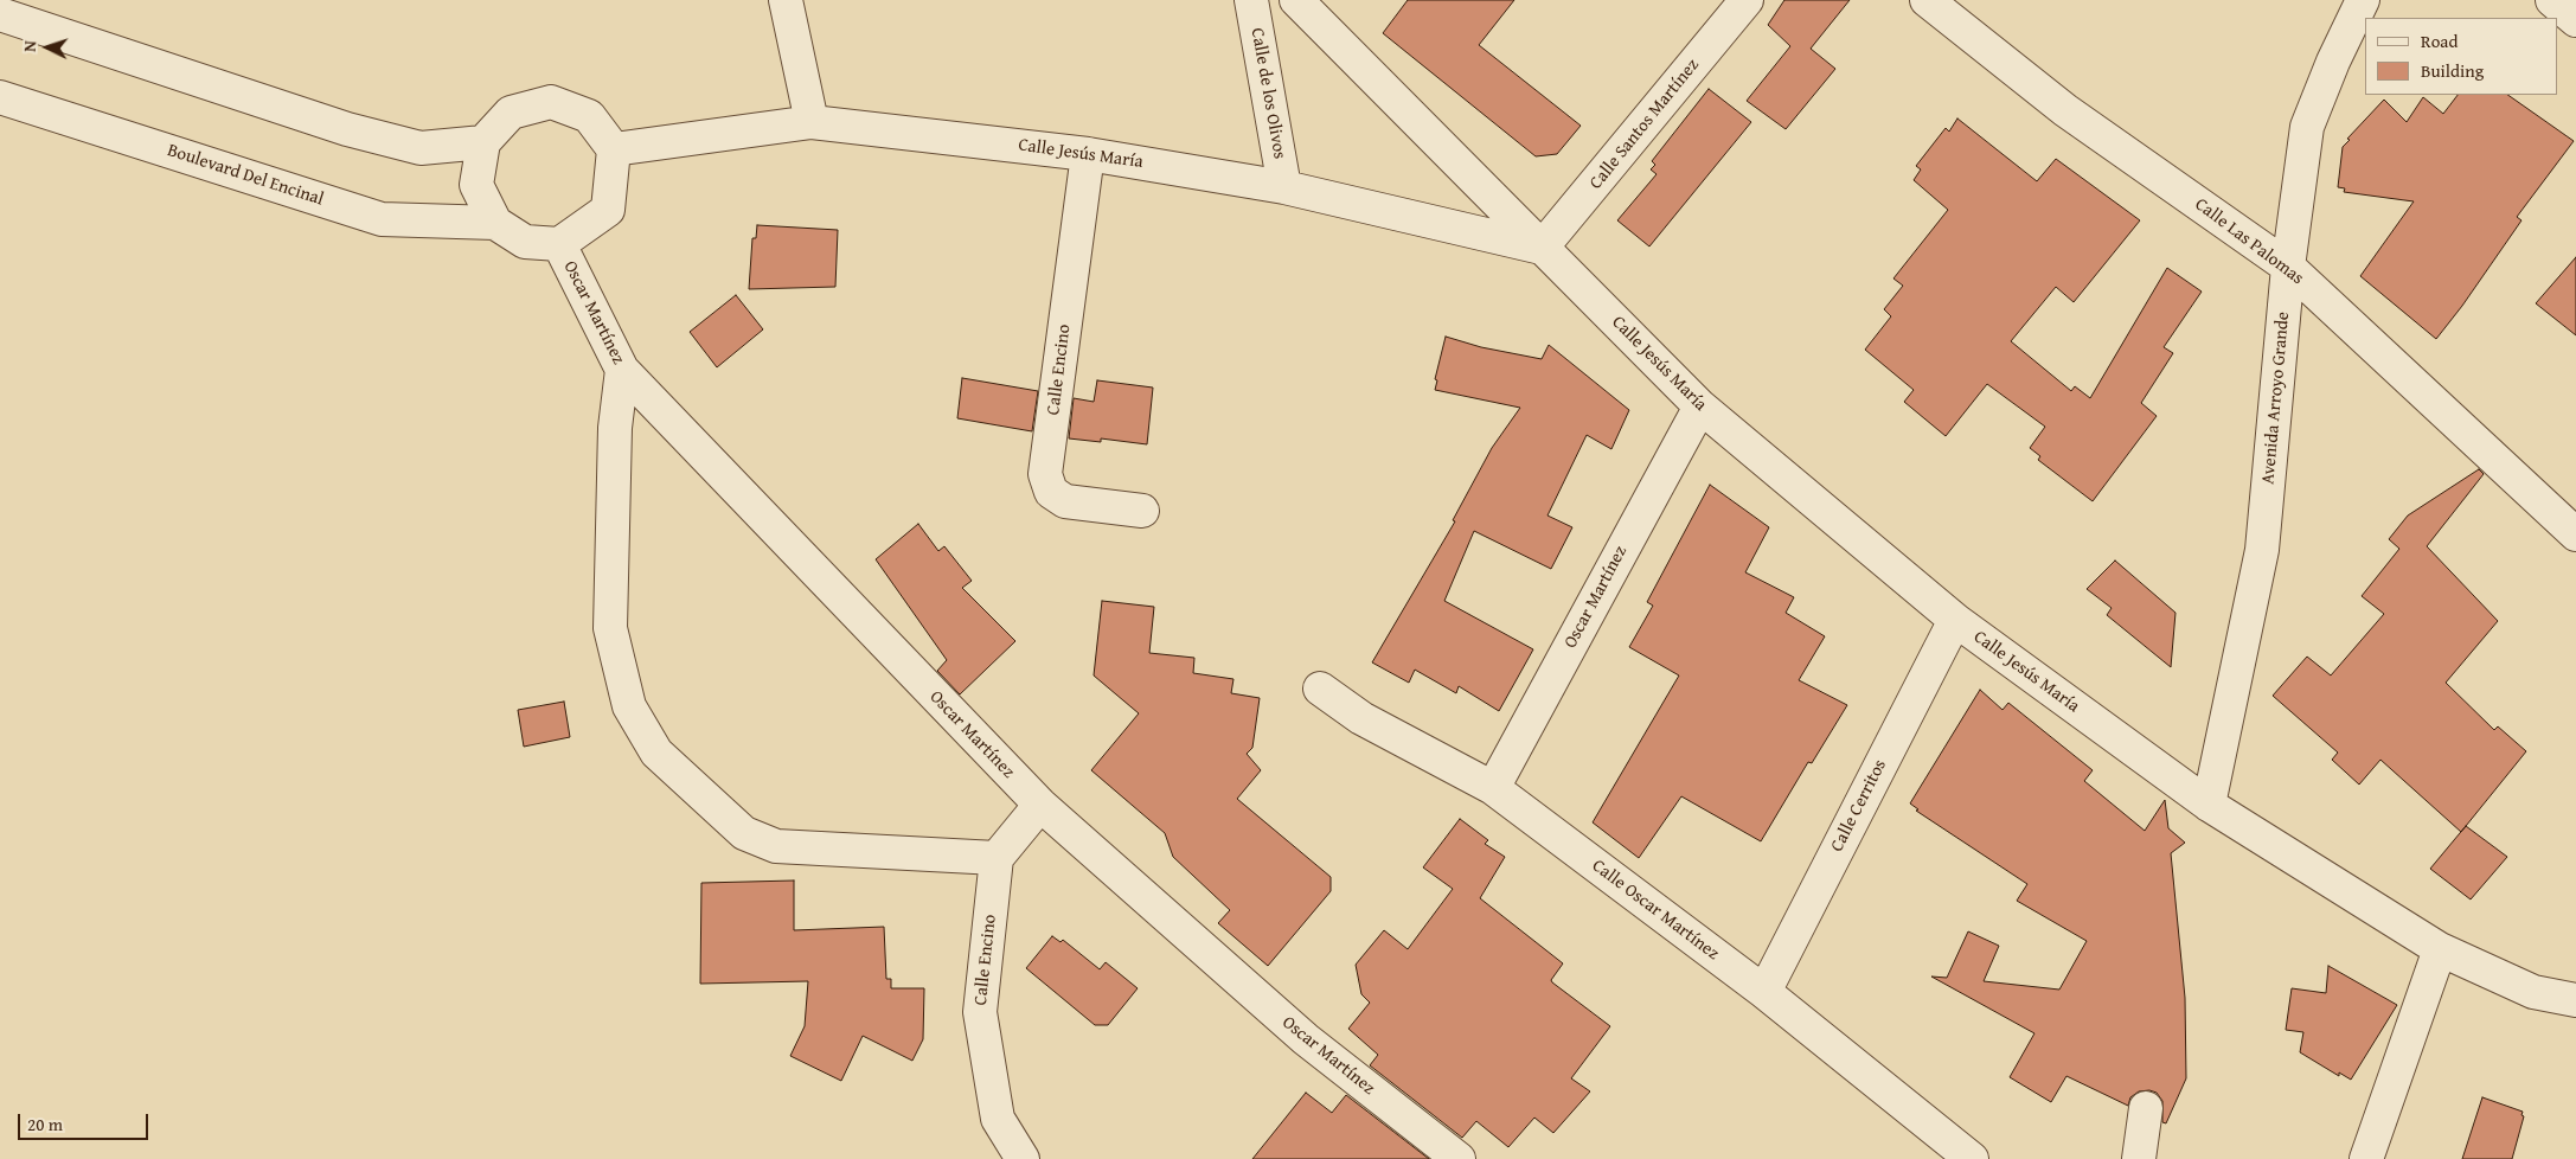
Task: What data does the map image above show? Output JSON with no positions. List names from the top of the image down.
{
  "streets": {
    "street": [
      "Calle de los Olivos",
      "Calle Santos Martínez",
      "Calle Jesús María",
      "Boulevard Del Encinal",
      "Calle Las Palomas",
      "Oscar Martínez",
      "Calle Encino",
      "Avenida Arroyo Grande",
      "Calle Cerritos",
      "Calle Oscar Martínez"
    ]
  },
  "crossings": [
    ["Calle de los Olivos", "Calle Jesús María"],
    ["Calle Santos Martínez", "Calle Jesús María"],
    ["Calle Jesús María", "Boulevard Del Encinal"],
    ["Calle Jesús María", "Oscar Martínez"],
    ["Calle Jesús María", "Calle Encino"],
    ["Calle Jesús María", "Avenida Arroyo Grande"],
    ["Calle Jesús María", "Calle Cerritos"],
    ["Boulevard Del Encinal", "Oscar Martínez"],
    ["Calle Las Palomas", "Avenida Arroyo Grande"],
    ["Oscar Martínez", "Calle Oscar Martínez"],
    ["Calle Cerritos", "Calle Oscar Martínez"]
  ],
  "legend": ["Road", "Building"],
  "scale_bar": "20 m",
  "north": "left"
}
